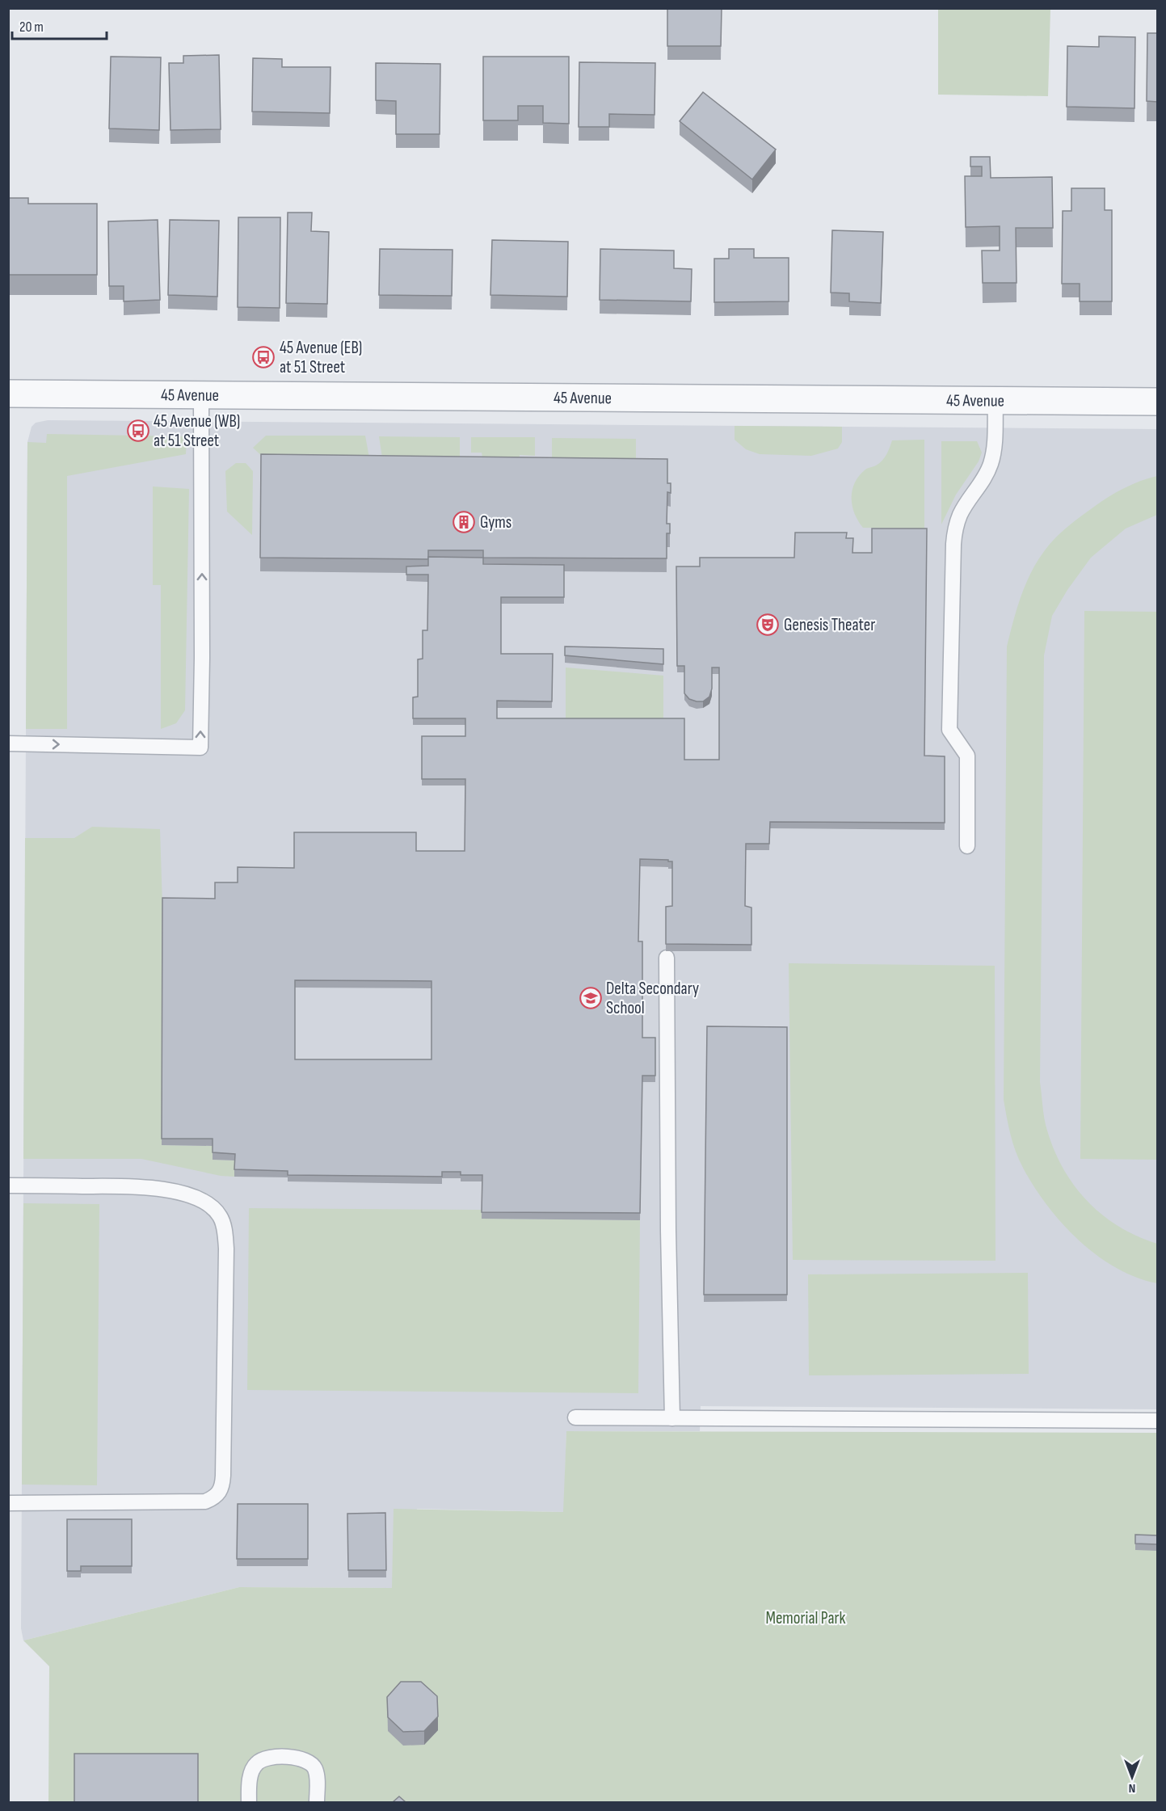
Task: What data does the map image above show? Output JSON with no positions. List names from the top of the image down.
{
  "streets": {
    "street": ["45 Avenue"]
  },
  "parks": ["Memorial Park"],
  "places": {
    "bus stop": ["45 Avenue (EB) at 51 Street", "45 Avenue (WB) at 51 Street"],
    "building": ["Gyms"],
    "theatre": ["Genesis Theater"],
    "school or university": ["Delta Secondary School"]
  },
  "scale_bar": "20 m",
  "north": "bottom"
}
